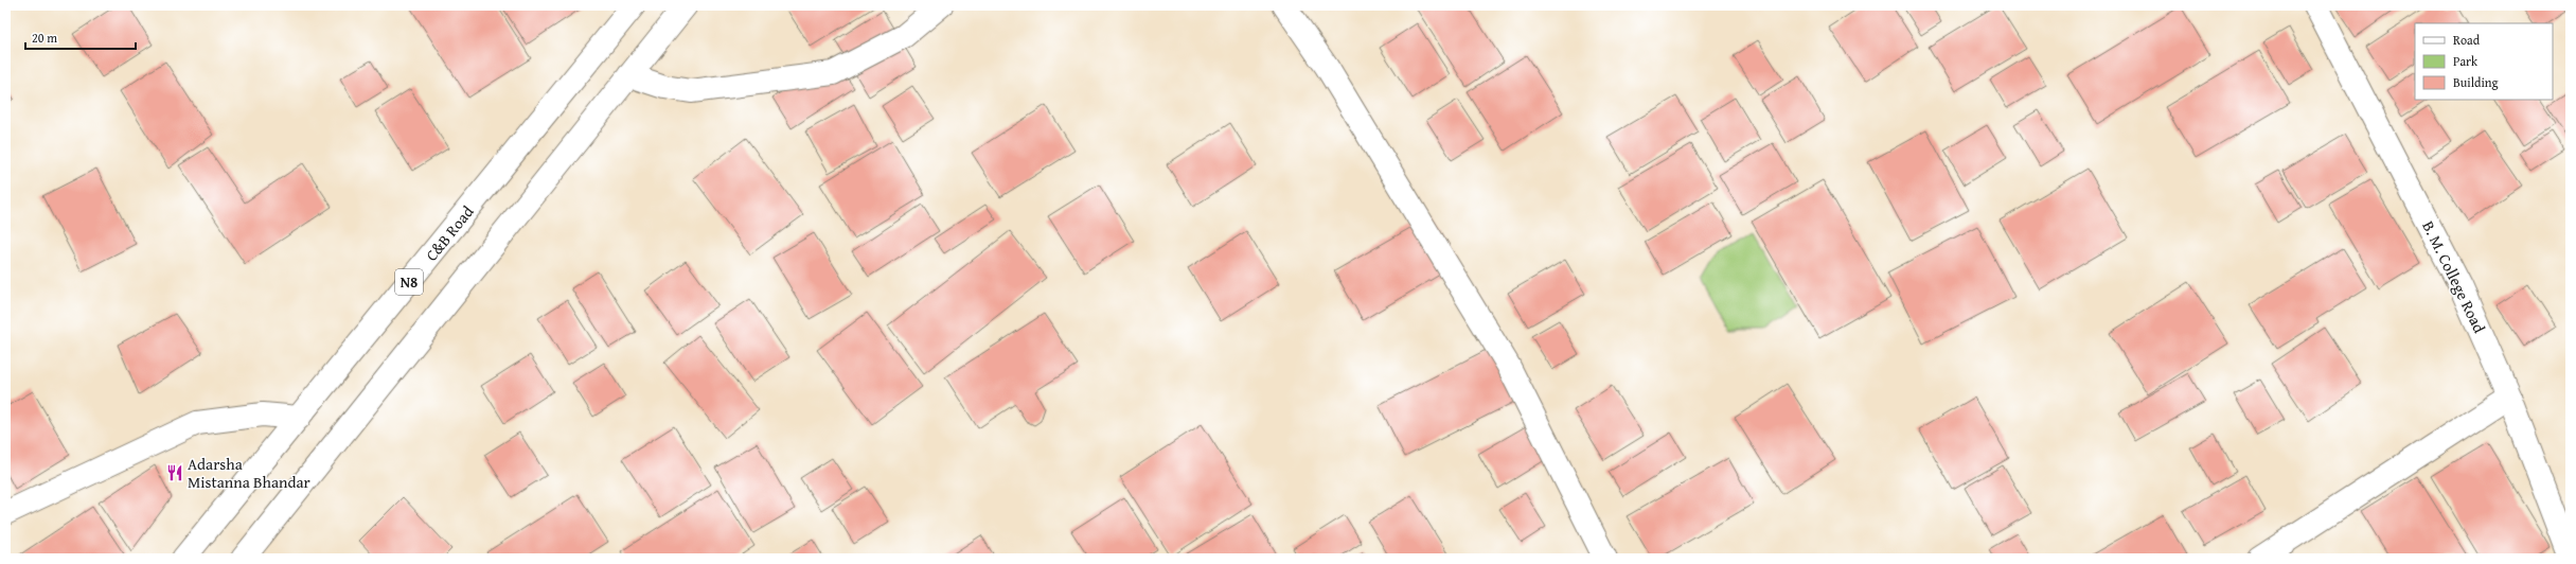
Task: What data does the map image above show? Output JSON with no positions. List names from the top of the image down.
{
  "streets": {
    "main road": ["C&B Road", "B. M. College Road", "N8"]
  },
  "places": {
    "restaurant": ["Adarsha Mistanna Bhandar"]
  },
  "legend": ["Road", "Park", "Building"],
  "scale_bar": "20 m"
}
